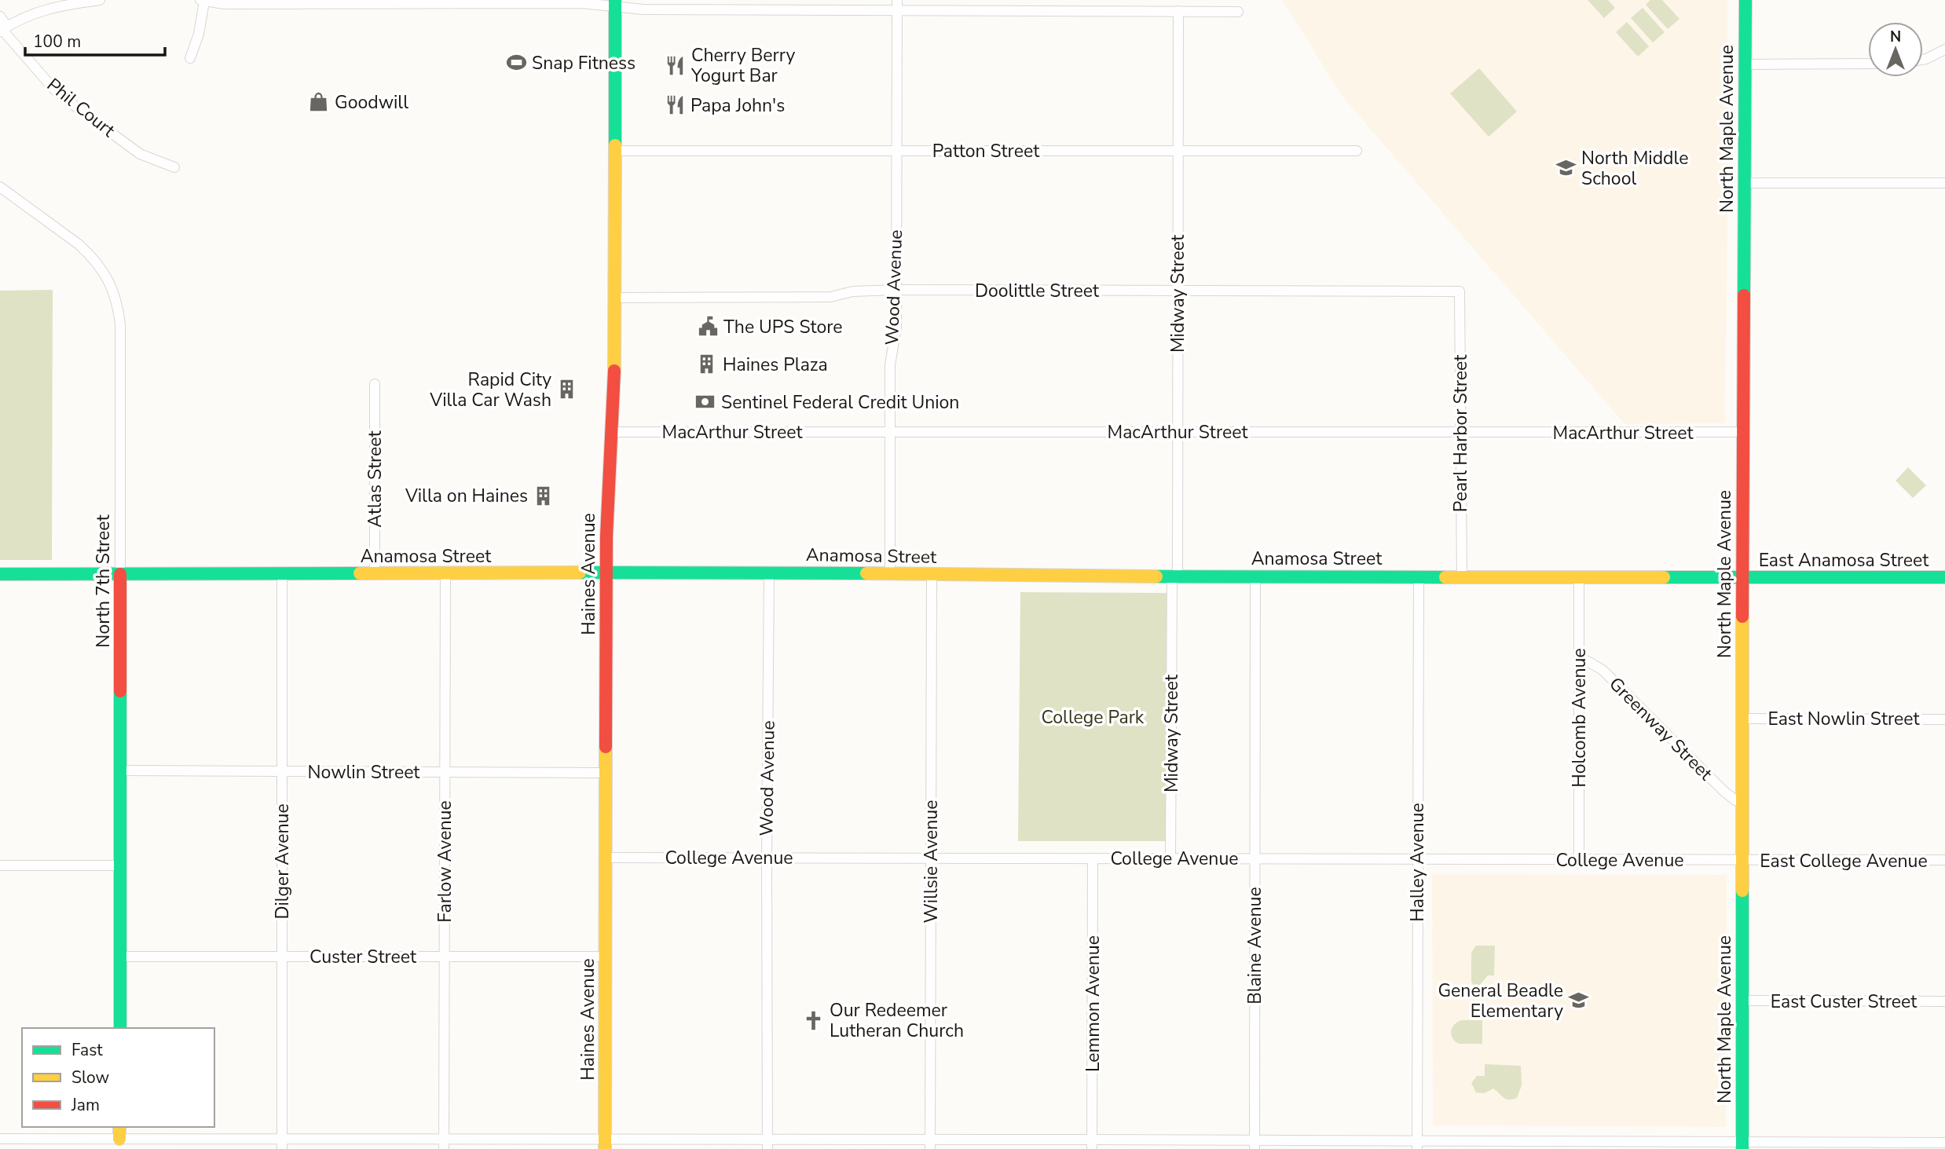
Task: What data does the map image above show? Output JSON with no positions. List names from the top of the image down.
{
  "streets": {
    "main road": [
      "North Maple Avenue",
      "Anamosa Street",
      "East Anamosa Street",
      "Haines Avenue",
      "North 7th Street"
    ],
    "street": [
      "Phil Court",
      "Patton Street",
      "Wood Avenue",
      "Doolittle Street",
      "Midway Street",
      "MacArthur Street",
      "Pearl Harbor Street",
      "Atlas Street",
      "Holcomb Avenue",
      "East Nowlin Street",
      "Greenway Street",
      "Nowlin Street",
      "College Avenue",
      "East College Avenue",
      "Dilger Avenue",
      "Farlow Avenue",
      "Willsie Avenue",
      "Halley Avenue",
      "Blaine Avenue",
      "Custer Street",
      "East Custer Street",
      "Lemmon Avenue"
    ]
  },
  "crossings": [
    ["North Maple Avenue", "MacArthur Street"],
    ["North Maple Avenue", "Anamosa Street"],
    ["North Maple Avenue", "East Anamosa Street"],
    ["North Maple Avenue", "East Nowlin Street"],
    ["North Maple Avenue", "Greenway Street"],
    ["North Maple Avenue", "College Avenue"],
    ["North Maple Avenue", "East College Avenue"],
    ["North Maple Avenue", "East Custer Street"],
    ["Patton Street", "Wood Avenue"],
    ["Patton Street", "Midway Street"],
    ["Patton Street", "Haines Avenue"],
    ["Wood Avenue", "Doolittle Street"],
    ["Wood Avenue", "MacArthur Street"],
    ["Wood Avenue", "Anamosa Street"],
    ["Wood Avenue", "College Avenue"],
    ["Doolittle Street", "Midway Street"],
    ["Doolittle Street", "Pearl Harbor Street"],
    ["Doolittle Street", "Haines Avenue"],
    ["Midway Street", "MacArthur Street"],
    ["Midway Street", "Anamosa Street"],
    ["Midway Street", "College Avenue"],
    ["MacArthur Street", "Pearl Harbor Street"],
    ["MacArthur Street", "Haines Avenue"],
    ["Pearl Harbor Street", "Anamosa Street"],
    ["Atlas Street", "Anamosa Street"],
    ["Anamosa Street", "East Anamosa Street"],
    ["Anamosa Street", "Haines Avenue"],
    ["Anamosa Street", "North 7th Street"],
    ["Anamosa Street", "Holcomb Avenue"],
    ["Anamosa Street", "Dilger Avenue"],
    ["Anamosa Street", "Farlow Avenue"],
    ["Anamosa Street", "Willsie Avenue"],
    ["Anamosa Street", "Halley Avenue"],
    ["Anamosa Street", "Blaine Avenue"],
    ["Haines Avenue", "Nowlin Street"],
    ["Haines Avenue", "College Avenue"],
    ["Haines Avenue", "Custer Street"],
    ["North 7th Street", "Nowlin Street"],
    ["North 7th Street", "Custer Street"],
    ["Holcomb Avenue", "Greenway Street"],
    ["Holcomb Avenue", "College Avenue"],
    ["Nowlin Street", "Dilger Avenue"],
    ["Nowlin Street", "Farlow Avenue"],
    ["College Avenue", "East College Avenue"],
    ["College Avenue", "Willsie Avenue"],
    ["College Avenue", "Halley Avenue"],
    ["College Avenue", "Blaine Avenue"],
    ["College Avenue", "Lemmon Avenue"],
    ["Dilger Avenue", "Custer Street"],
    ["Farlow Avenue", "Custer Street"]
  ],
  "parks": ["College Park"],
  "places": {
    "sports": ["Snap Fitness"],
    "restaurant": ["Cherry Berry Yogurt Bar", "Papa John's"],
    "shop": ["Goodwill"],
    "school or university": ["North Middle School", "General Beadle Elementary"],
    "public building": ["The UPS Store"],
    "building": ["Haines Plaza", "Rapid City Villa Car Wash", "Villa on Haines"],
    "bank": ["Sentinel Federal Credit Union"],
    "church": ["Our Redeemer Lutheran Church"]
  },
  "legend": ["Fast", "Slow", "Jam"],
  "scale_bar": "100 m",
  "north": "top"
}
